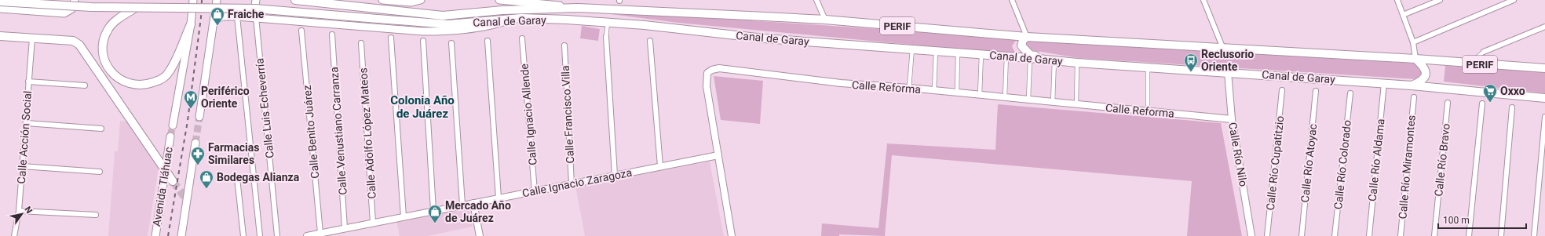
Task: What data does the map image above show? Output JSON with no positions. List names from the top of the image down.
{
  "streets": {
    "main road": ["Canal de Garay", "PERIF", "Avenida Tláhuac"],
    "street": [
      "Calle Reforma",
      "Calle Luis Echeverría",
      "Calle Ignacio Allende",
      "Calle Francisco Villa",
      "Calle Venustiano Carranza",
      "Calle Benito Juárez",
      "Calle Adolfo López Mateos",
      "Calle Acción Social",
      "Calle Río Nilo",
      "Calle Río Aldama",
      "Calle Río Bravo",
      "Calle Río Cupatitzio",
      "Calle Río Atoyac",
      "Calle Río Colorado",
      "Calle Río Miramontes",
      "Calle Ignacio Zaragoza"
    ]
  },
  "crossings": [
    ["Canal de Garay", "Calle Río Nilo"],
    ["Canal de Garay", "Calle Río Aldama"],
    ["Calle Reforma", "Calle Río Nilo"],
    ["Calle Reforma", "Calle Ignacio Zaragoza"],
    ["Calle Ignacio Allende", "Calle Ignacio Zaragoza"],
    ["Calle Francisco Villa", "Calle Ignacio Zaragoza"],
    ["Calle Venustiano Carranza", "Calle Ignacio Zaragoza"],
    ["Calle Benito Juárez", "Calle Ignacio Zaragoza"],
    ["Calle Adolfo López Mateos", "Calle Ignacio Zaragoza"]
  ],
  "districts": ["Colonia Año de Juárez"],
  "places": {
    "shop": ["Fraiche", "Bodegas Alianza", "Mercado Año de Juárez"],
    "bus stop": ["Reclusorio Oriente"],
    "supermarket": ["Oxxo"],
    "metro station": ["Periférico Oriente"],
    "pharmacy": ["Farmacias Similares"]
  },
  "scale_bar": "100 m",
  "north": "top right"
}
